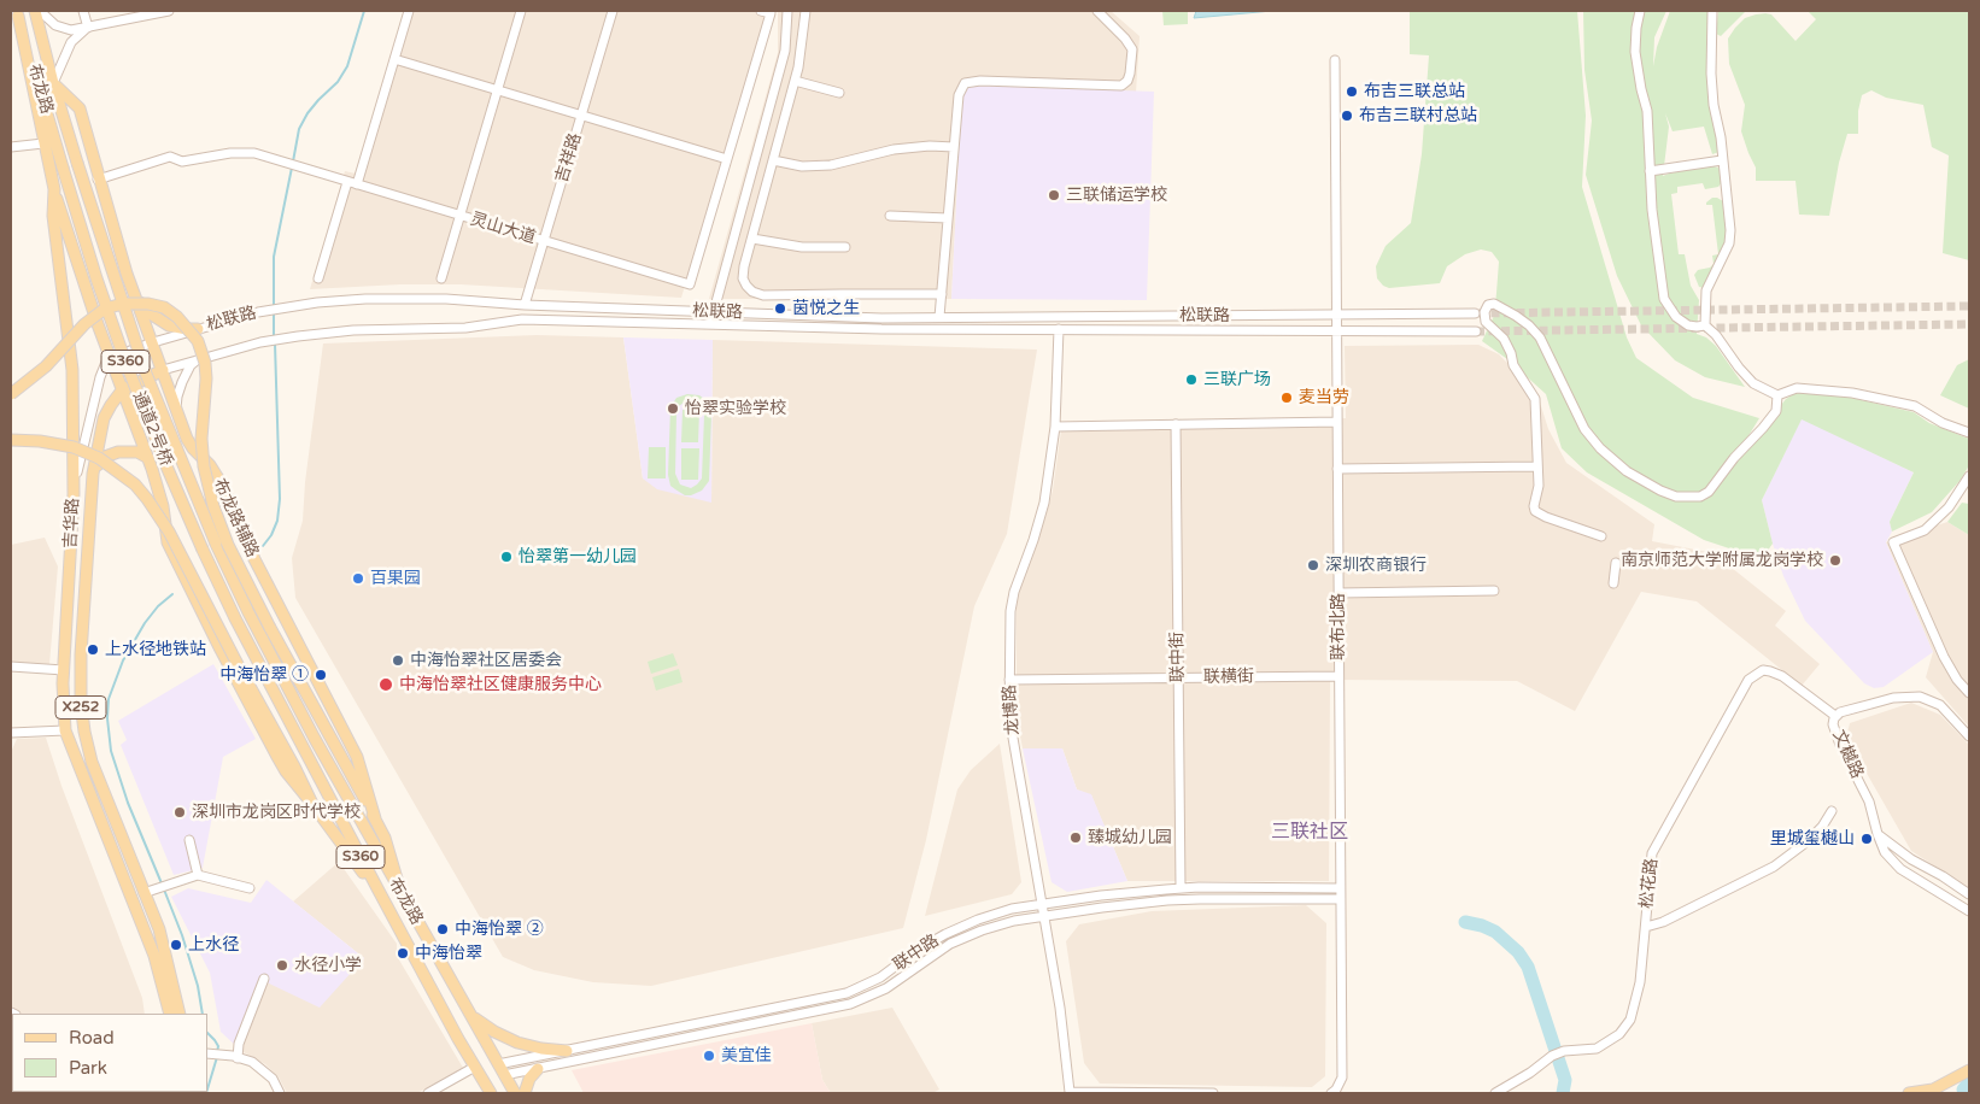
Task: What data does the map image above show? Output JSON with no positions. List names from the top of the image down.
{
  "streets": {
    "main road": [
      "布龙路",
      "S360",
      "通道2号桥",
      "布龙路辅路",
      "吉华路",
      "X252"
    ],
    "street": [
      "吉祥路",
      "灵山大道",
      "松联路",
      "联布北路",
      "联中街",
      "联横街",
      "龙博路",
      "文樾路",
      "松花路",
      "联中路"
    ]
  },
  "crossings": [
    ["布龙路", "通道2号桥"],
    ["布龙路", "布龙路辅路"],
    ["布龙路", "吉华路"],
    ["布龙路", "联中路"],
    ["吉祥路", "灵山大道"],
    ["吉祥路", "松联路"],
    ["灵山大道", "布龙路辅路"],
    ["松联路", "布龙路辅路"],
    ["松联路", "吉华路"],
    ["松联路", "联布北路"],
    ["松联路", "龙博路"],
    ["布龙路辅路", "吉华路"],
    ["联布北路", "联横街"],
    ["联布北路", "联中路"],
    ["联中街", "联横街"],
    ["联中街", "联中路"],
    ["联横街", "龙博路"],
    ["龙博路", "联中路"],
    ["文樾路", "松花路"]
  ],
  "districts": ["三联社区"],
  "places": [
    "布吉三联总站",
    "布吉三联村总站",
    "三联储运学校",
    "茵悦之生",
    "三联广场",
    "麦当劳",
    "怡翠实验学校",
    "怡翠第一幼儿园",
    "南京师范大学附属龙岗学校",
    "深圳农商银行",
    "百果园",
    "上水径地铁站",
    "中海怡翠社区居委会",
    "中海怡翠 ①",
    "中海怡翠社区健康服务中心",
    "深圳市龙岗区时代学校",
    "臻城幼儿园",
    "里城玺樾山",
    "中海怡翠 ②",
    "上水径",
    "中海怡翠",
    "水径小学",
    "美宜佳"
  ],
  "legend": ["Road", "Park"]
}
